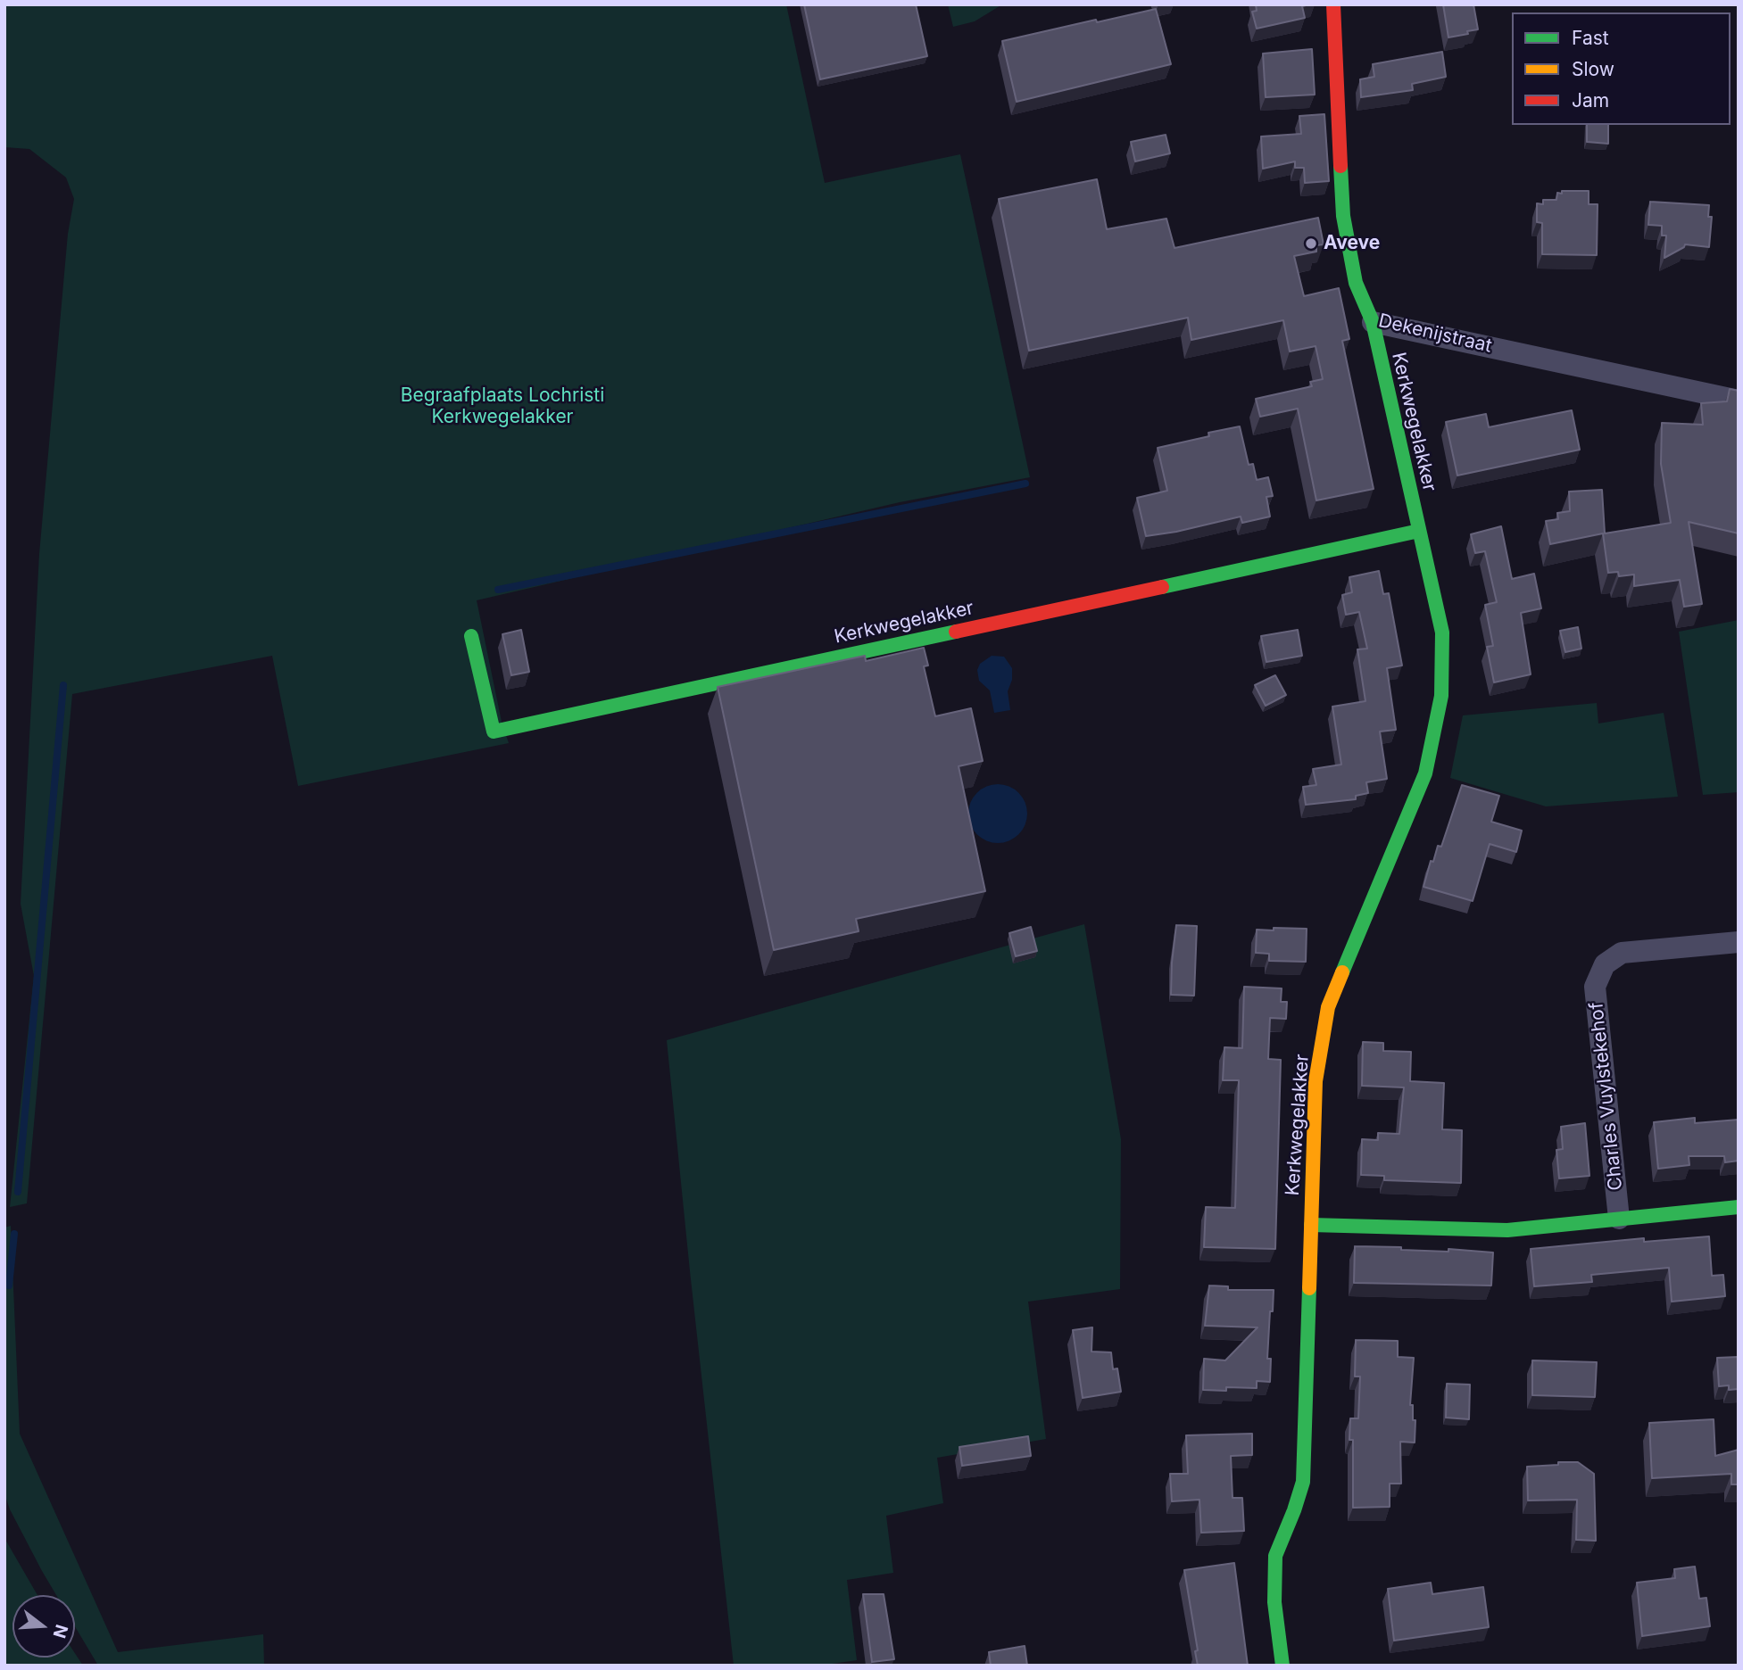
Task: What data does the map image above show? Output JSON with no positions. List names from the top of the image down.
{
  "streets": {
    "street": ["Dekenijstraat", "Kerkwegelakker", "Charles Vuylstekehof"]
  },
  "crossings": [
    ["Dekenijstraat", "Kerkwegelakker"]
  ],
  "parks": ["Begraafplaats Lochristi Kerkwegelakker"],
  "places": ["Aveve"],
  "legend": ["Fast", "Slow", "Jam"],
  "north": "right"
}
